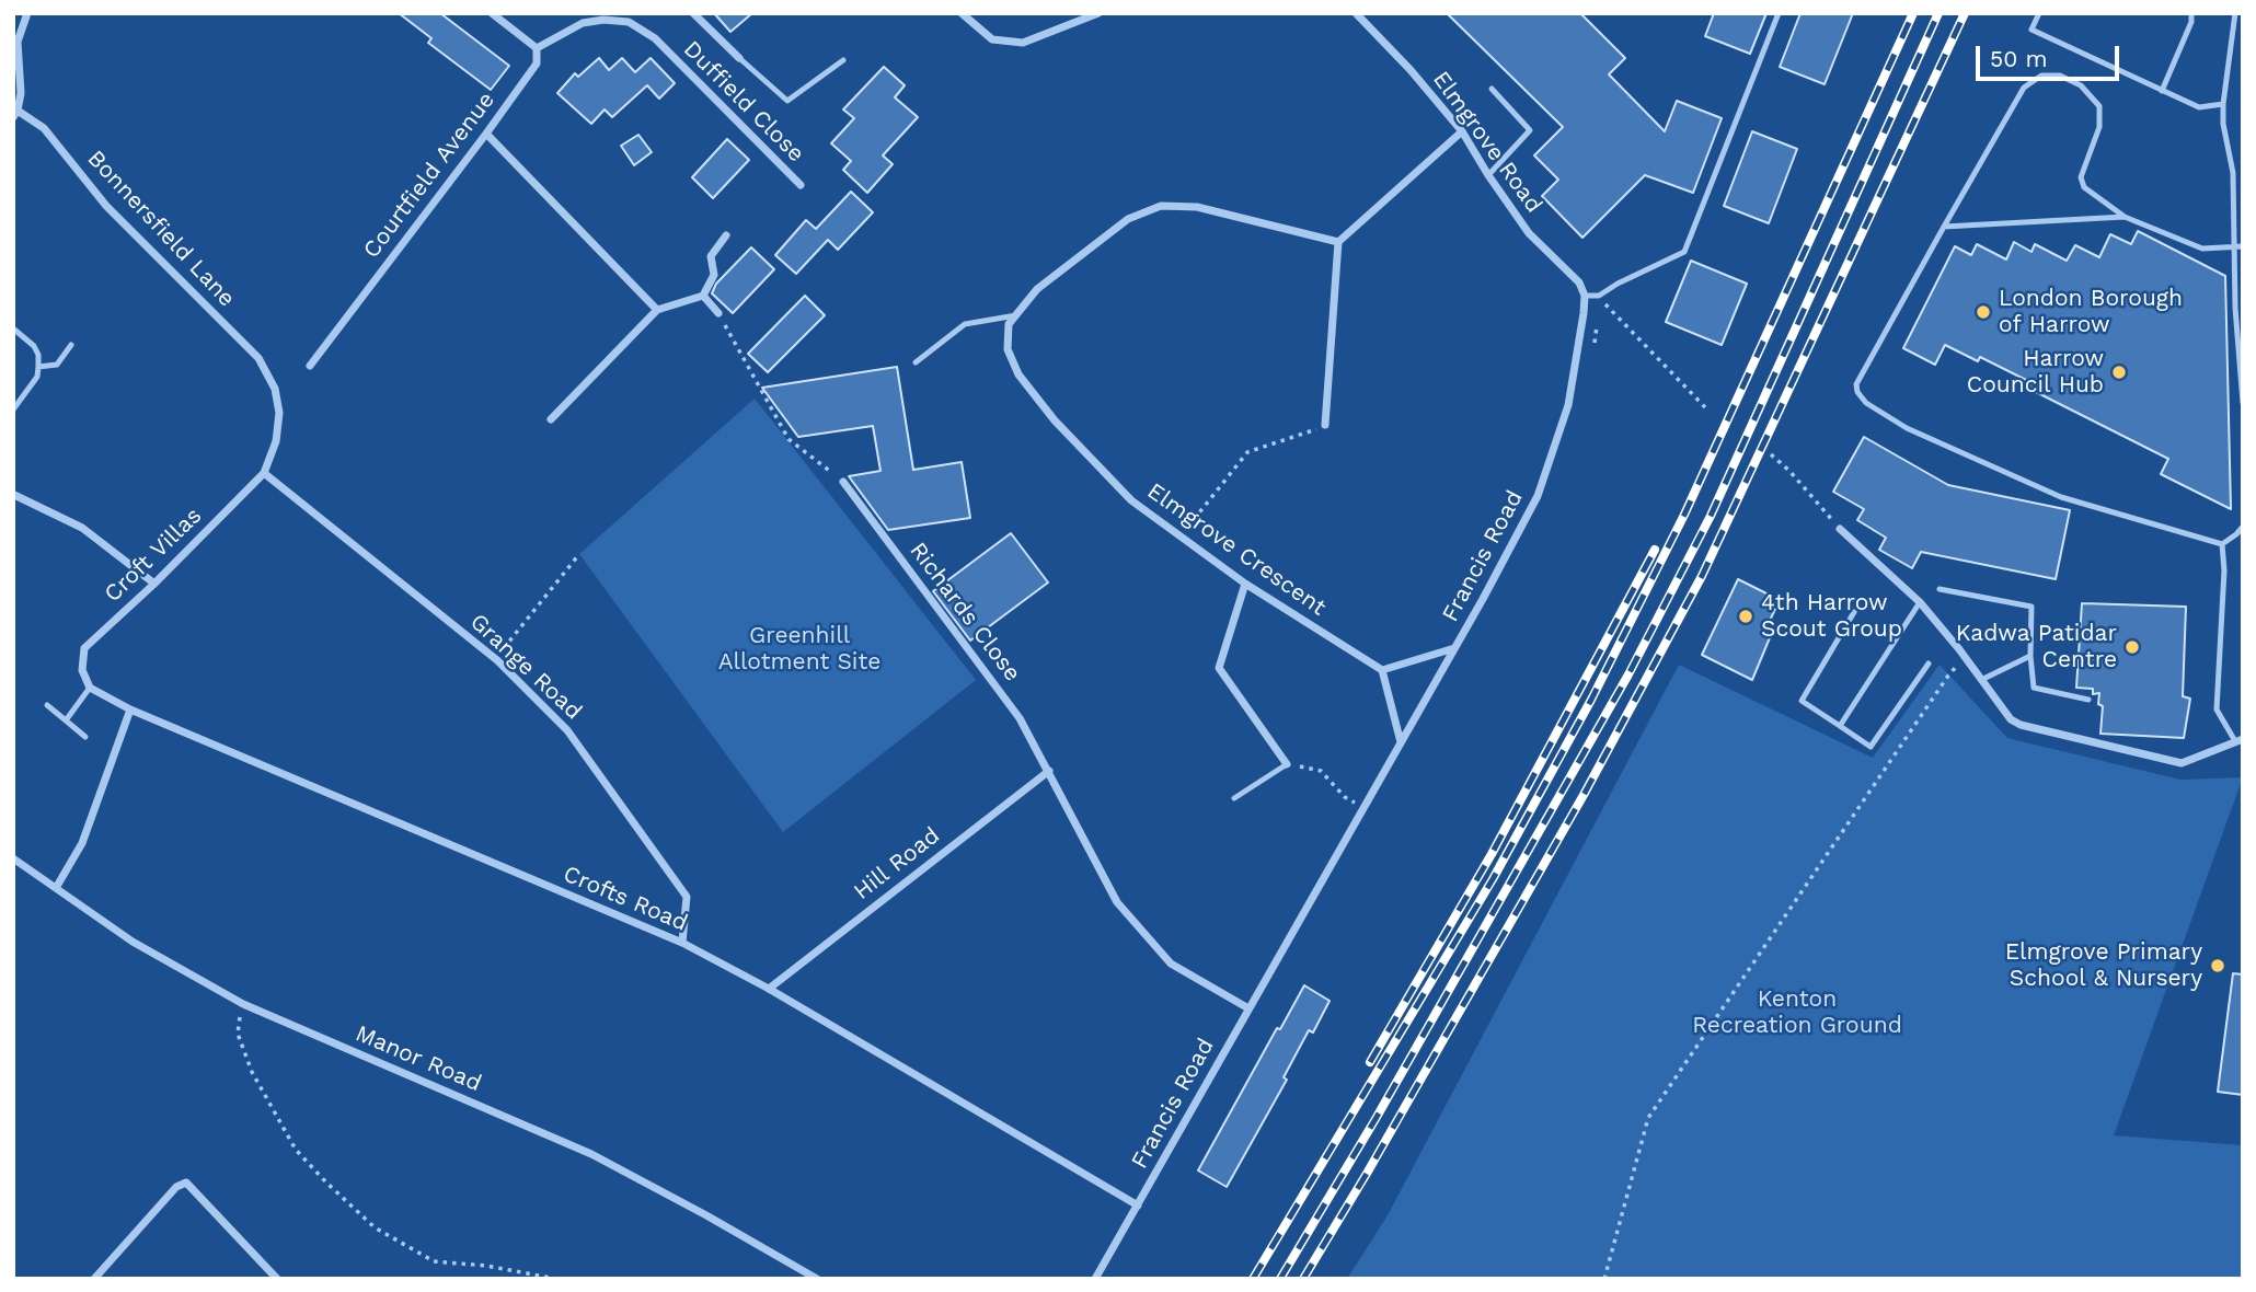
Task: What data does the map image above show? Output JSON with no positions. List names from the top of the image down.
{
  "streets": {
    "street": [
      "Duffield Close",
      "Elmgrove Road",
      "Courtfield Avenue",
      "Bonnersfield Lane",
      "Elmgrove Crescent",
      "Croft Villas",
      "Francis Road",
      "Richards Close",
      "Grange Road",
      "Hill Road",
      "Crofts Road",
      "Manor Road"
    ]
  },
  "crossings": [
    ["Duffield Close", "Courtfield Avenue"],
    ["Elmgrove Road", "Francis Road"],
    ["Bonnersfield Lane", "Croft Villas"],
    ["Bonnersfield Lane", "Grange Road"],
    ["Croft Villas", "Grange Road"],
    ["Croft Villas", "Crofts Road"],
    ["Francis Road", "Richards Close"],
    ["Francis Road", "Crofts Road"],
    ["Richards Close", "Hill Road"],
    ["Grange Road", "Crofts Road"],
    ["Hill Road", "Crofts Road"]
  ],
  "parks": ["Greenhill Allotment Site", "Kenton Recreation Ground"],
  "places": [
    "London Borough of Harrow",
    "Harrow Council Hub",
    "4th Harrow Scout Group",
    "Kadwa Patidar Centre",
    "Elmgrove Primary School & Nursery"
  ],
  "scale_bar": "50 m"
}
